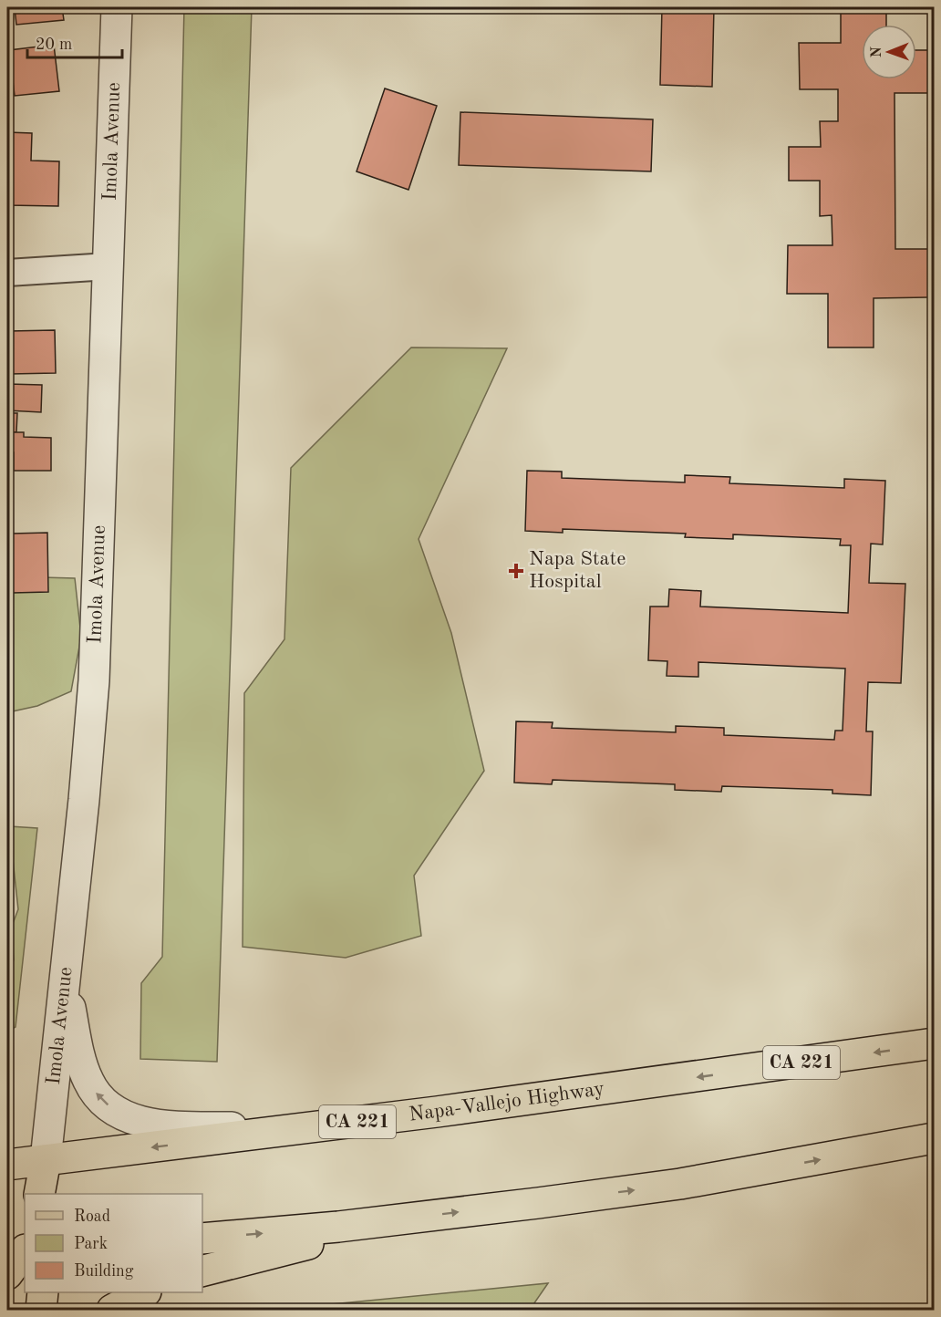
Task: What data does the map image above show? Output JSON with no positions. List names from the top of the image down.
{
  "streets": {
    "main road": ["CA 221", "Napa-Vallejo Highway"],
    "street": ["Imola Avenue"]
  },
  "crossings": [
    ["Imola Avenue", "Napa-Vallejo Highway"]
  ],
  "places": {
    "health": ["Napa State Hospital"]
  },
  "legend": ["Road", "Park", "Building"],
  "scale_bar": "20 m",
  "north": "left"
}
